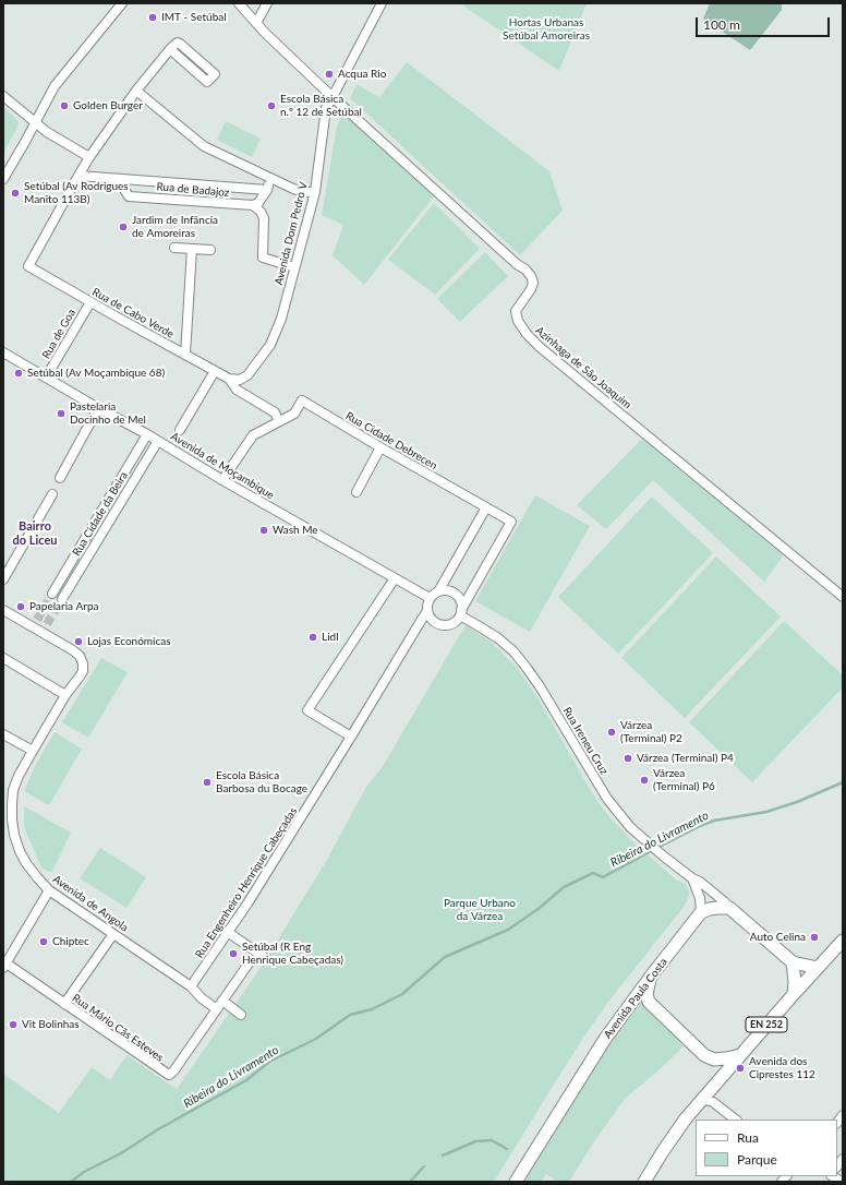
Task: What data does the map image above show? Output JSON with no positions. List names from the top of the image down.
{
  "streets": {
    "main road": ["Avenida Paula Costa", "EN 252"],
    "street": [
      "Rua de Badajoz",
      "Avenida Dom Pedro V",
      "Rua de Cabo Verde",
      "Rua de Goa",
      "Azinhaga de São Joaquim",
      "Rua Cidade Debrecen",
      "Avenida de Moçambique",
      "Rua Cidade da Beira",
      "Rua Ireneu Cruz",
      "Rua Engenheiro Henrique Cabeçadas",
      "Avenida de Angola",
      "Rua Mário Cãs Esteves"
    ]
  },
  "crossings": [
    ["Rua de Badajoz", "Rua de Cabo Verde"],
    ["Avenida Dom Pedro V", "Rua de Cabo Verde"],
    ["Avenida Dom Pedro V", "Azinhaga de São Joaquim"],
    ["Rua de Cabo Verde", "Rua de Goa"],
    ["Rua de Cabo Verde", "Rua Cidade Debrecen"],
    ["Rua de Goa", "Avenida de Moçambique"],
    ["Rua Cidade Debrecen", "Avenida de Moçambique"],
    ["Rua Cidade Debrecen", "Rua Ireneu Cruz"],
    ["Rua Cidade Debrecen", "Rua Engenheiro Henrique Cabeçadas"],
    ["Avenida de Moçambique", "Rua Cidade da Beira"],
    ["Avenida de Moçambique", "Rua Ireneu Cruz"],
    ["Avenida de Moçambique", "Rua Engenheiro Henrique Cabeçadas"],
    ["Rua Ireneu Cruz", "Rua Engenheiro Henrique Cabeçadas"],
    ["Rua Ireneu Cruz", "Avenida Paula Costa"],
    ["Rua Ireneu Cruz", "EN 252"],
    ["Rua Engenheiro Henrique Cabeçadas", "Avenida de Angola"],
    ["Avenida de Angola", "Rua Mário Cãs Esteves"],
    ["Avenida Paula Costa", "EN 252"]
  ],
  "districts": ["Bairro do Liceu"],
  "water": ["Ribeira do Livramento"],
  "parks": ["Hortas Urbanas Setúbal Amoreiras", "Parque Urbano da Várzea"],
  "places": [
    "IMT - Setúbal",
    "Acqua Rio",
    "Golden Burger",
    "Escola Básica n.º 12 de Setúbal",
    "Setúbal (Av Rodrigues Manito 113B)",
    "Jardim de Infância de Amoreiras",
    "Setúbal (Av Moçambique 68)",
    "Pastelaria Docinho de Mel",
    "Wash Me",
    "Papelaria Arpa",
    "Lidl",
    "Lojas Económicas",
    "Várzea (Terminal) P2",
    "Várzea (Terminal) P4",
    "Várzea (Terminal) P6",
    "Escola Básica Barbosa du Bocage",
    "Auto Celina",
    "Chiptec",
    "Setúbal (R Eng Henrique Cabeçadas)",
    "Vit Bolinhas",
    "Avenida dos Ciprestes 112"
  ],
  "legend": ["Rua", "Parque"],
  "scale_bar": "100 m"
}
